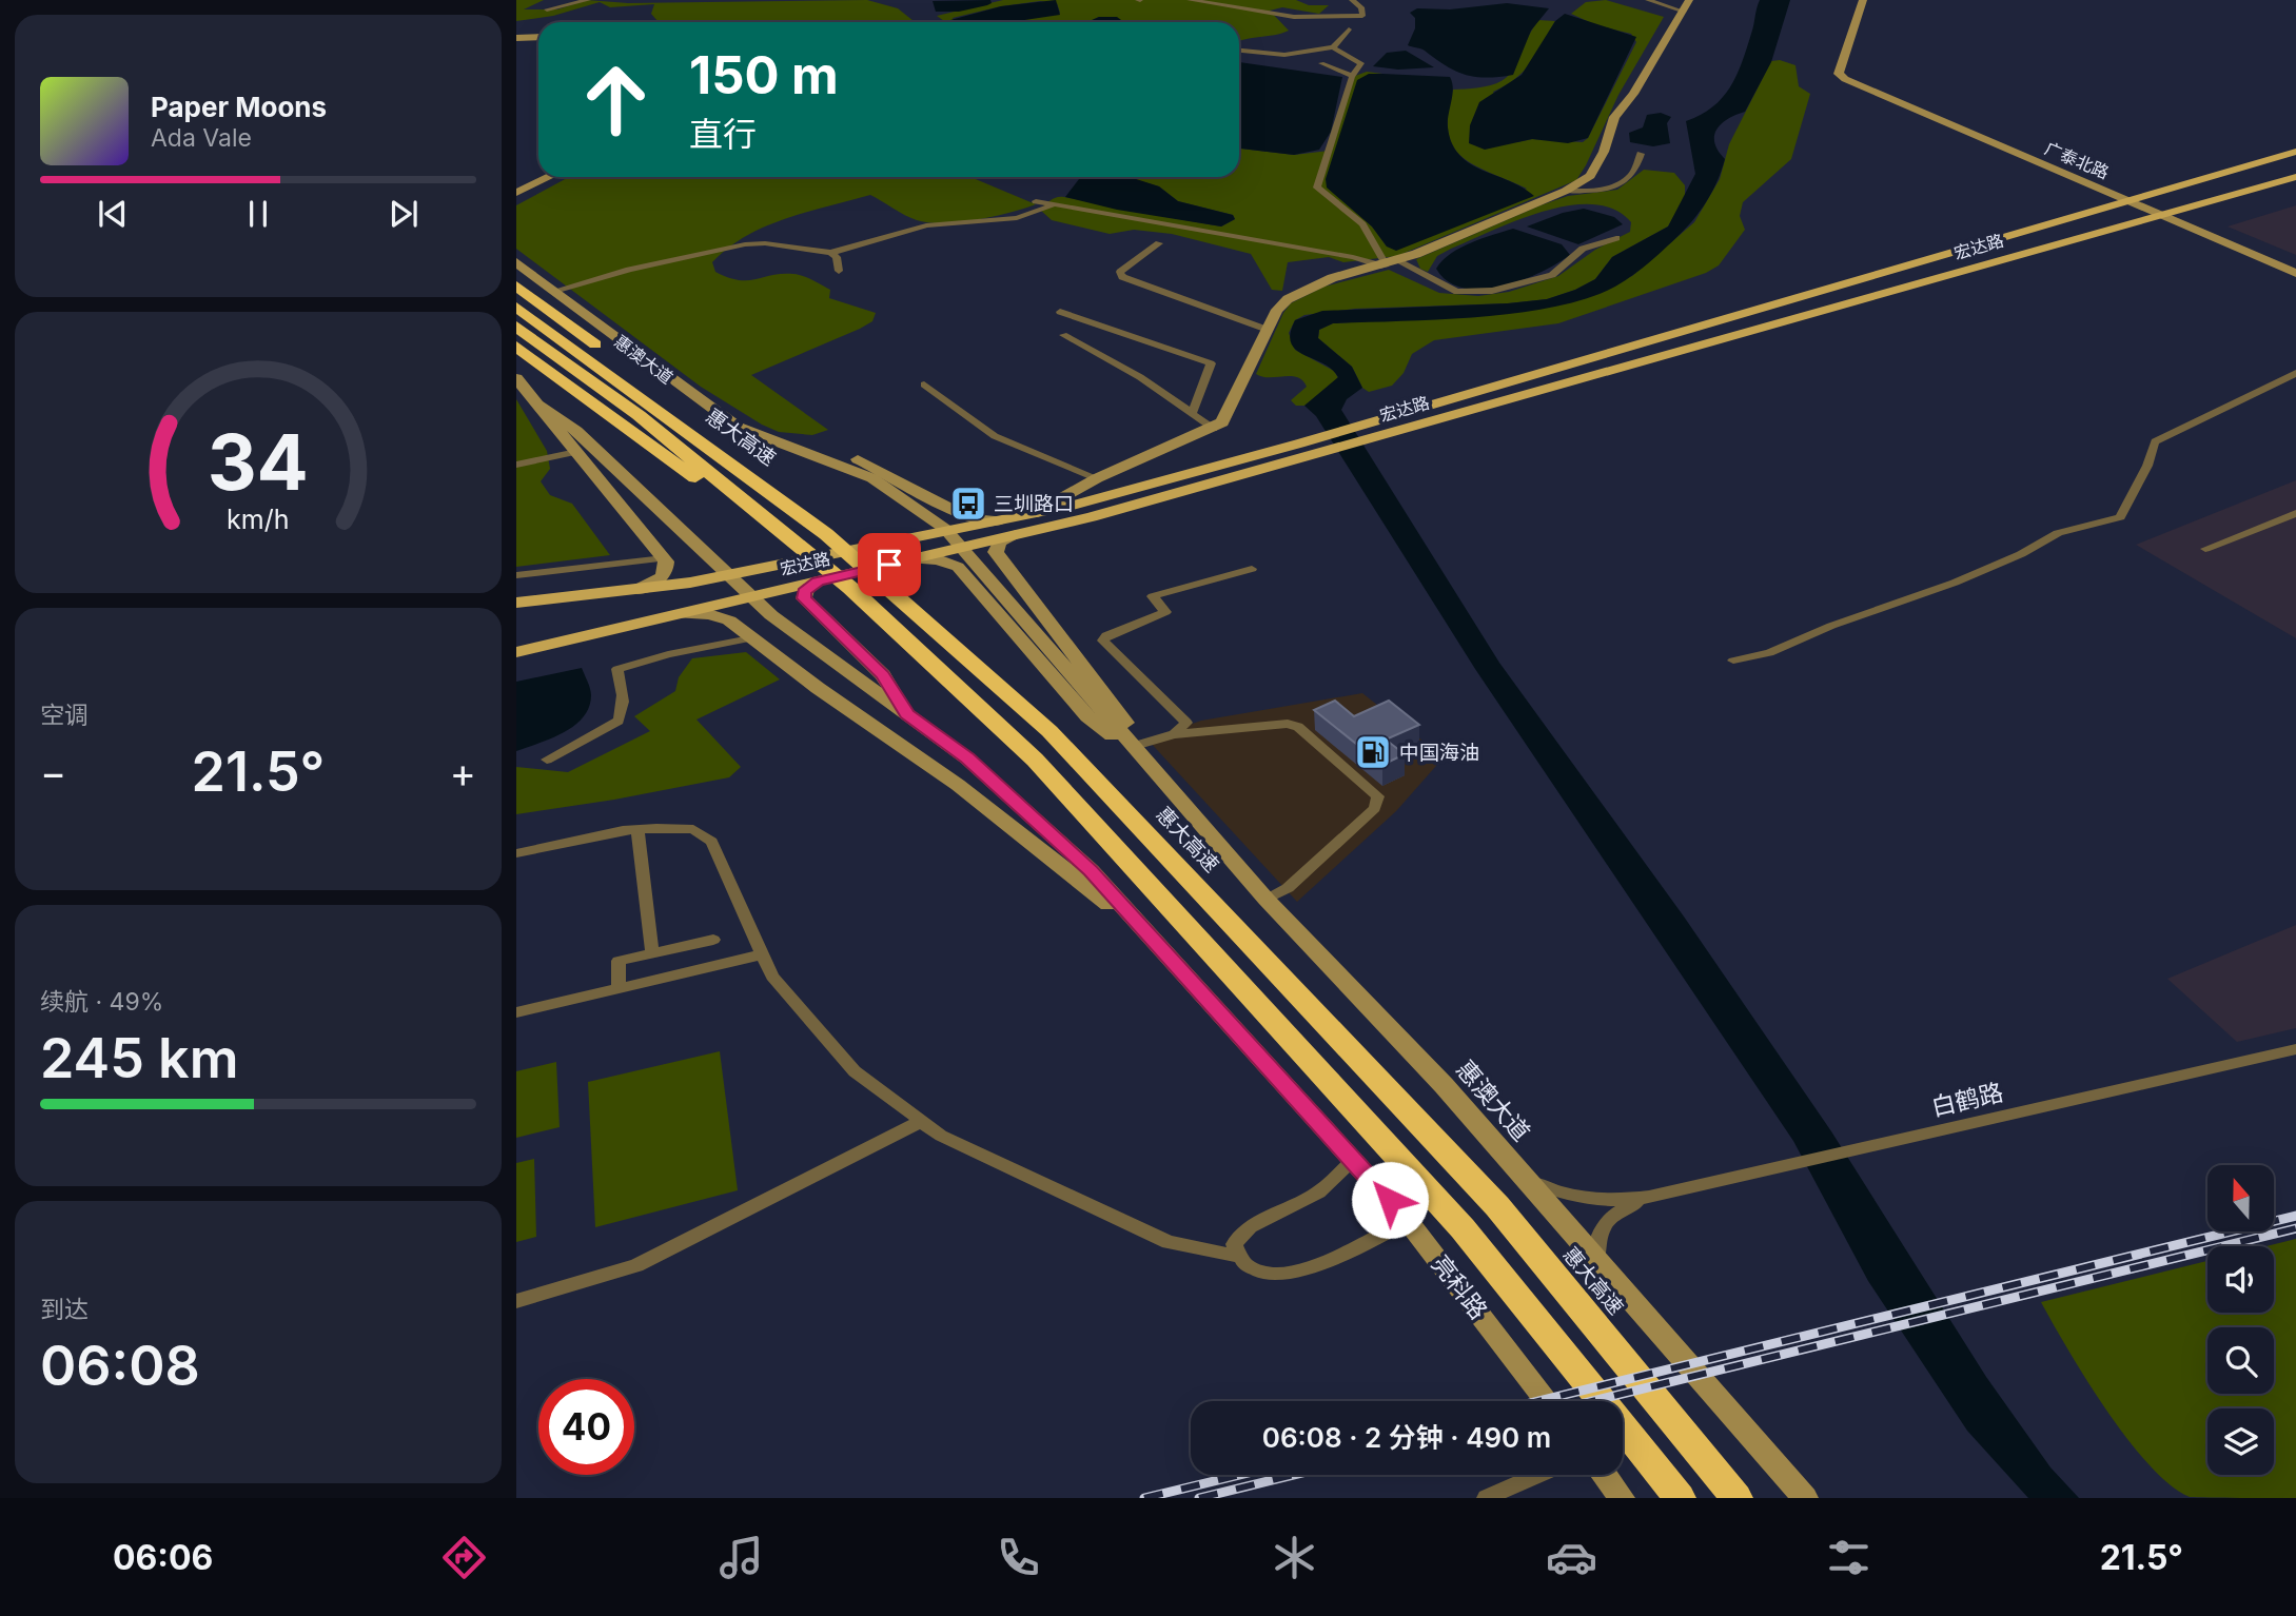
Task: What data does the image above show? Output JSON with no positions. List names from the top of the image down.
{
  "streets": {
    "highway": ["惠大高速"],
    "main road": ["宏达路"],
    "street": [
      "广泰北路",
      "惠澳大道",
      "白鹤路",
      "亮科路"
    ]
  },
  "crossings": [
    ["广泰北路", "宏达路"]
  ],
  "places": {
    "bus stop": ["三圳路口"],
    "fuel station": ["中国海油"]
  },
  "north": "top",
  "page": {
    "turn": ["150 m", "直行"],
    "song": ["Paper Moons", "Ada Vale"],
    "tile": [
      "空调",
      ["续航 · 49%", "245 km"],
      ["到达", "06:08"]
    ],
    "heat": ["−", "21.5°", "+"],
    "limit": "40",
    "trip": "06:08 · 2 分钟 · 490 m",
    "tabs": ["06:06", "21.5°"],
    "gauge": ["34", "km/h"]
  }
}
